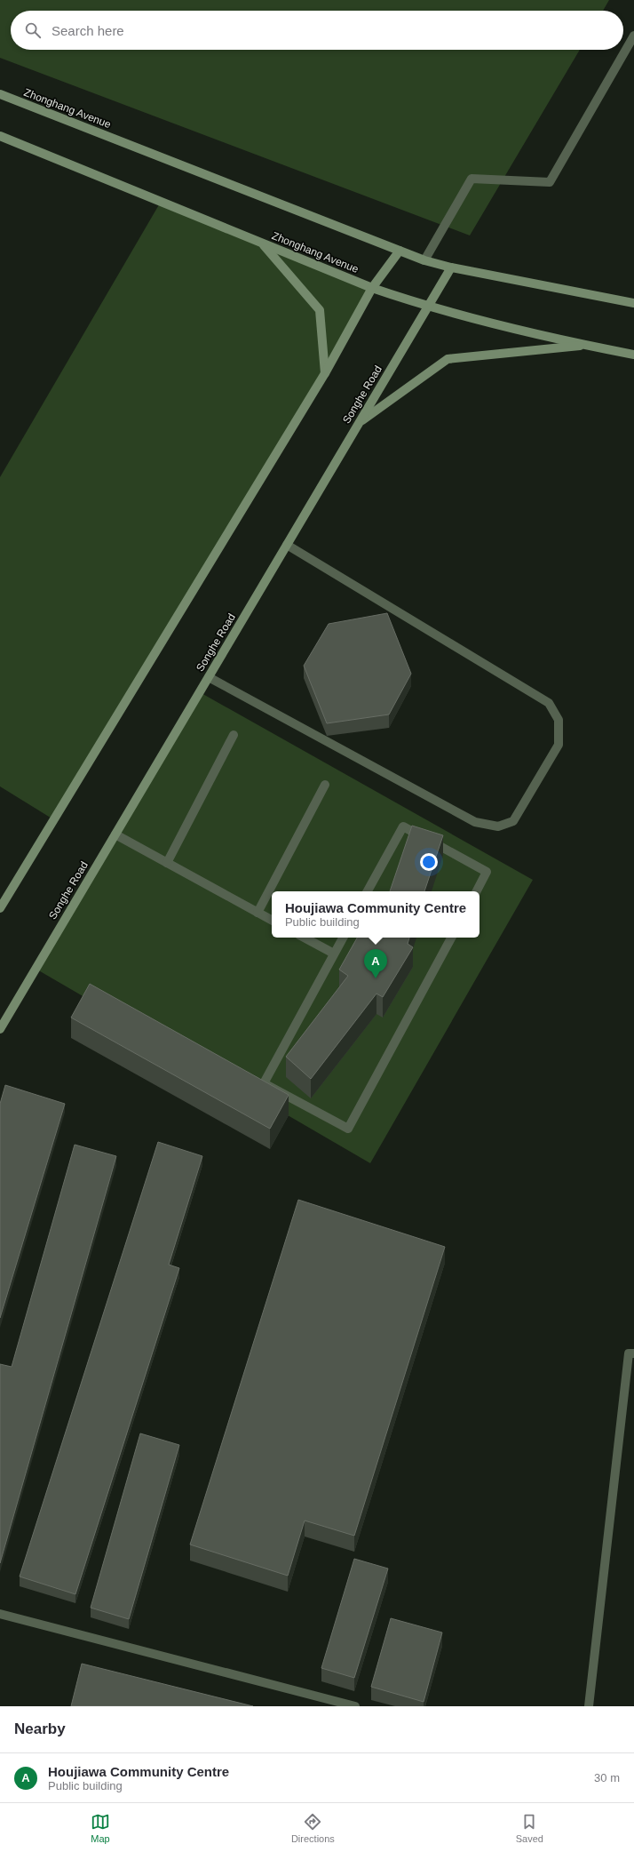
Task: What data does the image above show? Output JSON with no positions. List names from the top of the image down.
{
  "streets": {
    "main road": ["Zhonghang Avenue", "Songhe Road"]
  },
  "crossings": [
    ["Zhonghang Avenue", "Songhe Road"]
  ],
  "page": {
    "search": "Search here",
    "popup": ["Houjiawa Community Centre", "Public building"],
    "pins": "A",
    "heading": "Nearby",
    "list": [
      {
        "mark": "A",
        "name": "Houjiawa Community Centre",
        "note": "Public building",
        "value": "30 m"
      }
    ],
    "nav": ["Map", "Directions", "Saved"]
  }
}
